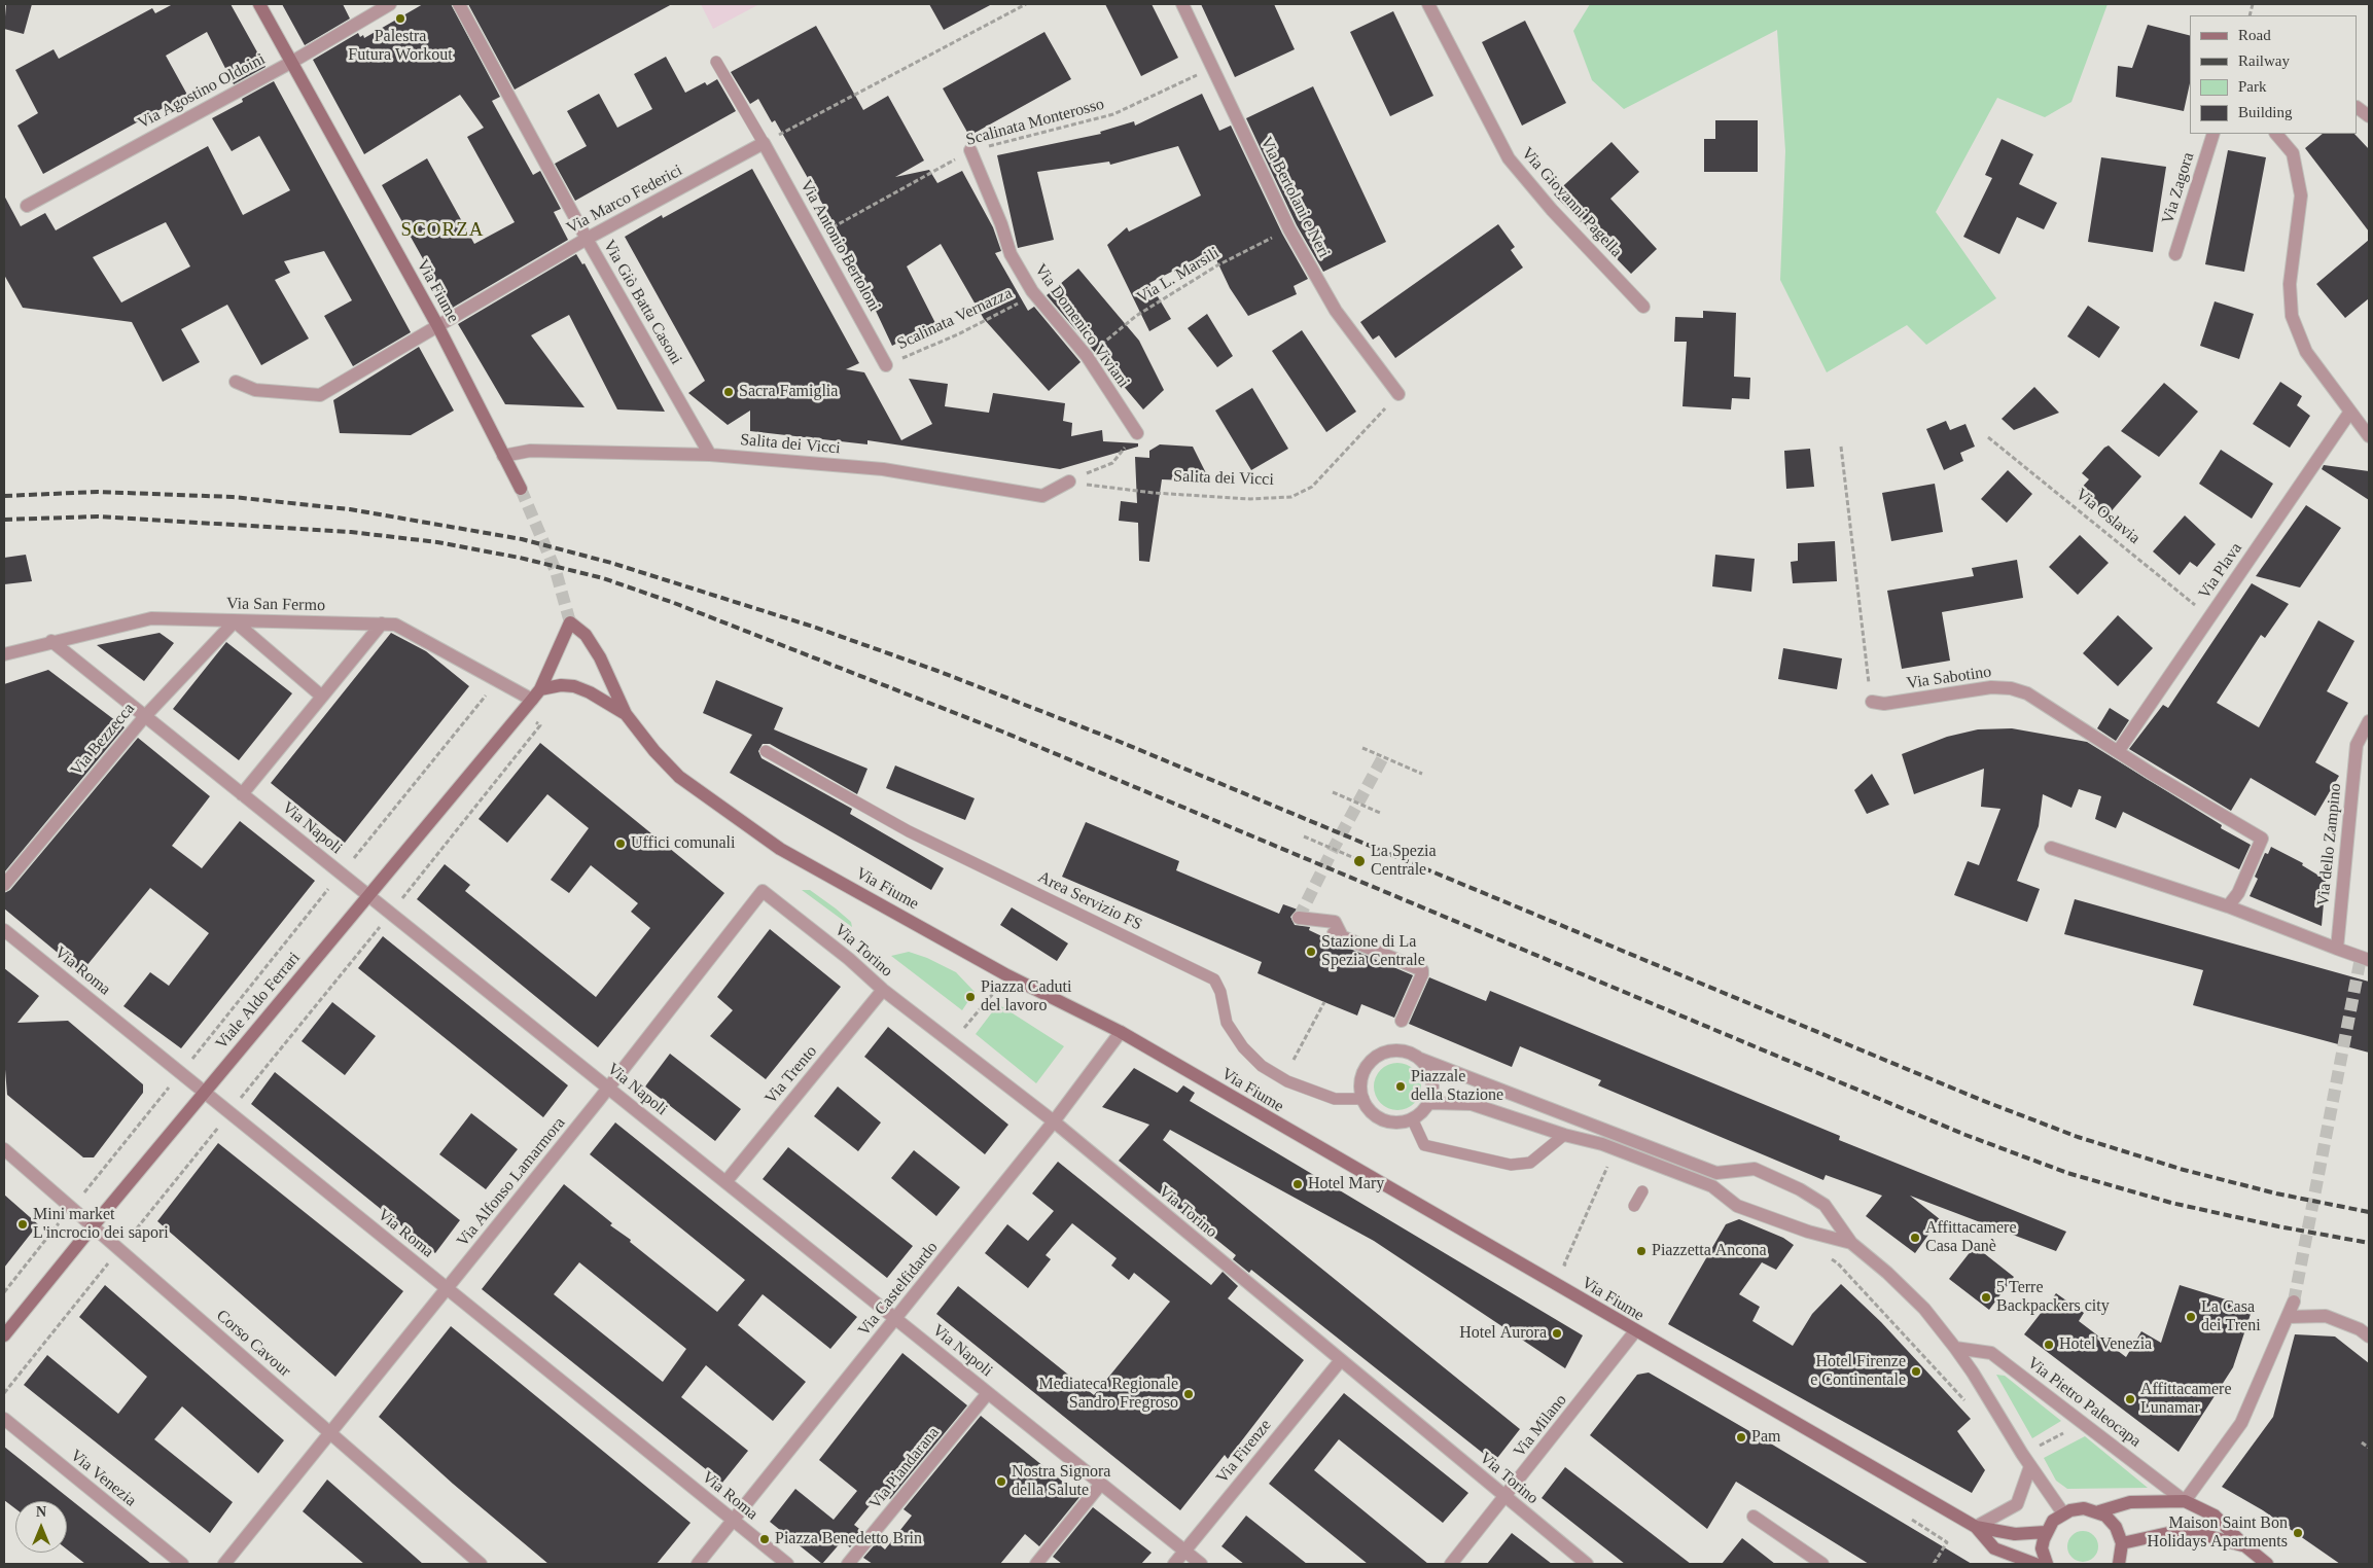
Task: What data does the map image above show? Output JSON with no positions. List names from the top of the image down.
{
  "streets": {
    "street": [
      "Via Agostino Oldoini",
      "Via Zagora",
      "Via Bertolani e Neri",
      "Via Marco Federici",
      "Via Giovanni Pagella",
      "Via Antonio Bertoloni",
      "Via Fiume",
      "Via Giò Batta Casoni",
      "Via Domenico Viviani",
      "Salita dei Vicci",
      "Via Plava",
      "Via San Fermo",
      "Via Sabotino",
      "Via Bezzecca",
      "Via Napoli",
      "Via dello Zampino",
      "Via Torino",
      "Via Roma",
      "Viale Aldo Ferrari",
      "Via Trento",
      "Via Alfonso Lamarmora",
      "Via Castelfidardo",
      "Corso Cavour",
      "Via Pietro Paleocapa",
      "Via Milano",
      "Via Firenze",
      "Via Piandarana",
      "Via Venezia"
    ],
    "lane": ["Area Servizio FS"],
    "path": [
      "Scalinata Monterosso",
      "Via L. Marsili",
      "Scalinata Vernazza",
      "Via Oslavia"
    ]
  },
  "crossings": [
    ["Via Agostino Oldoini", "Via Fiume"],
    ["Scalinata Monterosso", "Via Bertolani e Neri"],
    ["Scalinata Monterosso", "Via Antonio Bertoloni"],
    ["Scalinata Monterosso", "Via Domenico Viviani"],
    ["Via Bertolani e Neri", "Via L. Marsili"],
    ["Via Bertolani e Neri", "Salita dei Vicci"],
    ["Via Marco Federici", "Via Antonio Bertoloni"],
    ["Via Marco Federici", "Via Fiume"],
    ["Via Marco Federici", "Via Giò Batta Casoni"],
    ["Via Antonio Bertoloni", "Scalinata Vernazza"],
    ["Via L. Marsili", "Via Domenico Viviani"],
    ["Via Fiume", "Salita dei Vicci"],
    ["Via Fiume", "Viale Aldo Ferrari"],
    ["Via Fiume", "Via Castelfidardo"],
    ["Via Fiume", "Via Milano"],
    ["Via Giò Batta Casoni", "Salita dei Vicci"],
    ["Scalinata Vernazza", "Via Domenico Viviani"],
    ["Via Oslavia", "Via Plava"],
    ["Via Plava", "Via Sabotino"],
    ["Via San Fermo", "Via Bezzecca"],
    ["Via San Fermo", "Via Napoli"],
    ["Via San Fermo", "Viale Aldo Ferrari"],
    ["Via Bezzecca", "Via Napoli"],
    ["Via Napoli", "Viale Aldo Ferrari"],
    ["Via Napoli", "Via Trento"],
    ["Via Napoli", "Via Alfonso Lamarmora"],
    ["Via Napoli", "Via Castelfidardo"],
    ["Via Napoli", "Via Firenze"],
    ["Via Napoli", "Via Piandarana"],
    ["Via Torino", "Via Trento"],
    ["Via Torino", "Via Alfonso Lamarmora"],
    ["Via Torino", "Via Castelfidardo"],
    ["Via Torino", "Via Milano"],
    ["Via Torino", "Via Firenze"],
    ["Via Roma", "Viale Aldo Ferrari"],
    ["Via Roma", "Via Alfonso Lamarmora"],
    ["Via Roma", "Via Castelfidardo"],
    ["Viale Aldo Ferrari", "Corso Cavour"],
    ["Via Alfonso Lamarmora", "Corso Cavour"]
  ],
  "districts": ["SCORZA"],
  "places": [
    "Palestra Futura Workout",
    "Sacra Famiglia",
    "Uffici comunali",
    "La Spezia Centrale",
    "Stazione di La Spezia Centrale",
    "Piazza Caduti del lavoro",
    "Piazzale della Stazione",
    "Hotel Mary",
    "Mini market L'incrocio dei sapori",
    "Affittacamere Casa Danè",
    "Piazzetta Ancona",
    "5 Terre Backpackers city",
    "La Casa dei Treni",
    "Hotel Aurora",
    "Hotel Venezia",
    "Hotel Firenze e Continentale",
    "Mediateca Regionale Sandro Fregroso",
    "Affittacamere Lunamar",
    "Pam",
    "Nostra Signora della Salute",
    "Maison Saint Bon Holidays Apartments",
    "Piazza Benedetto Brin"
  ],
  "legend": [
    "Road",
    "Railway",
    "Park",
    "Building"
  ],
  "north": "top"
}
